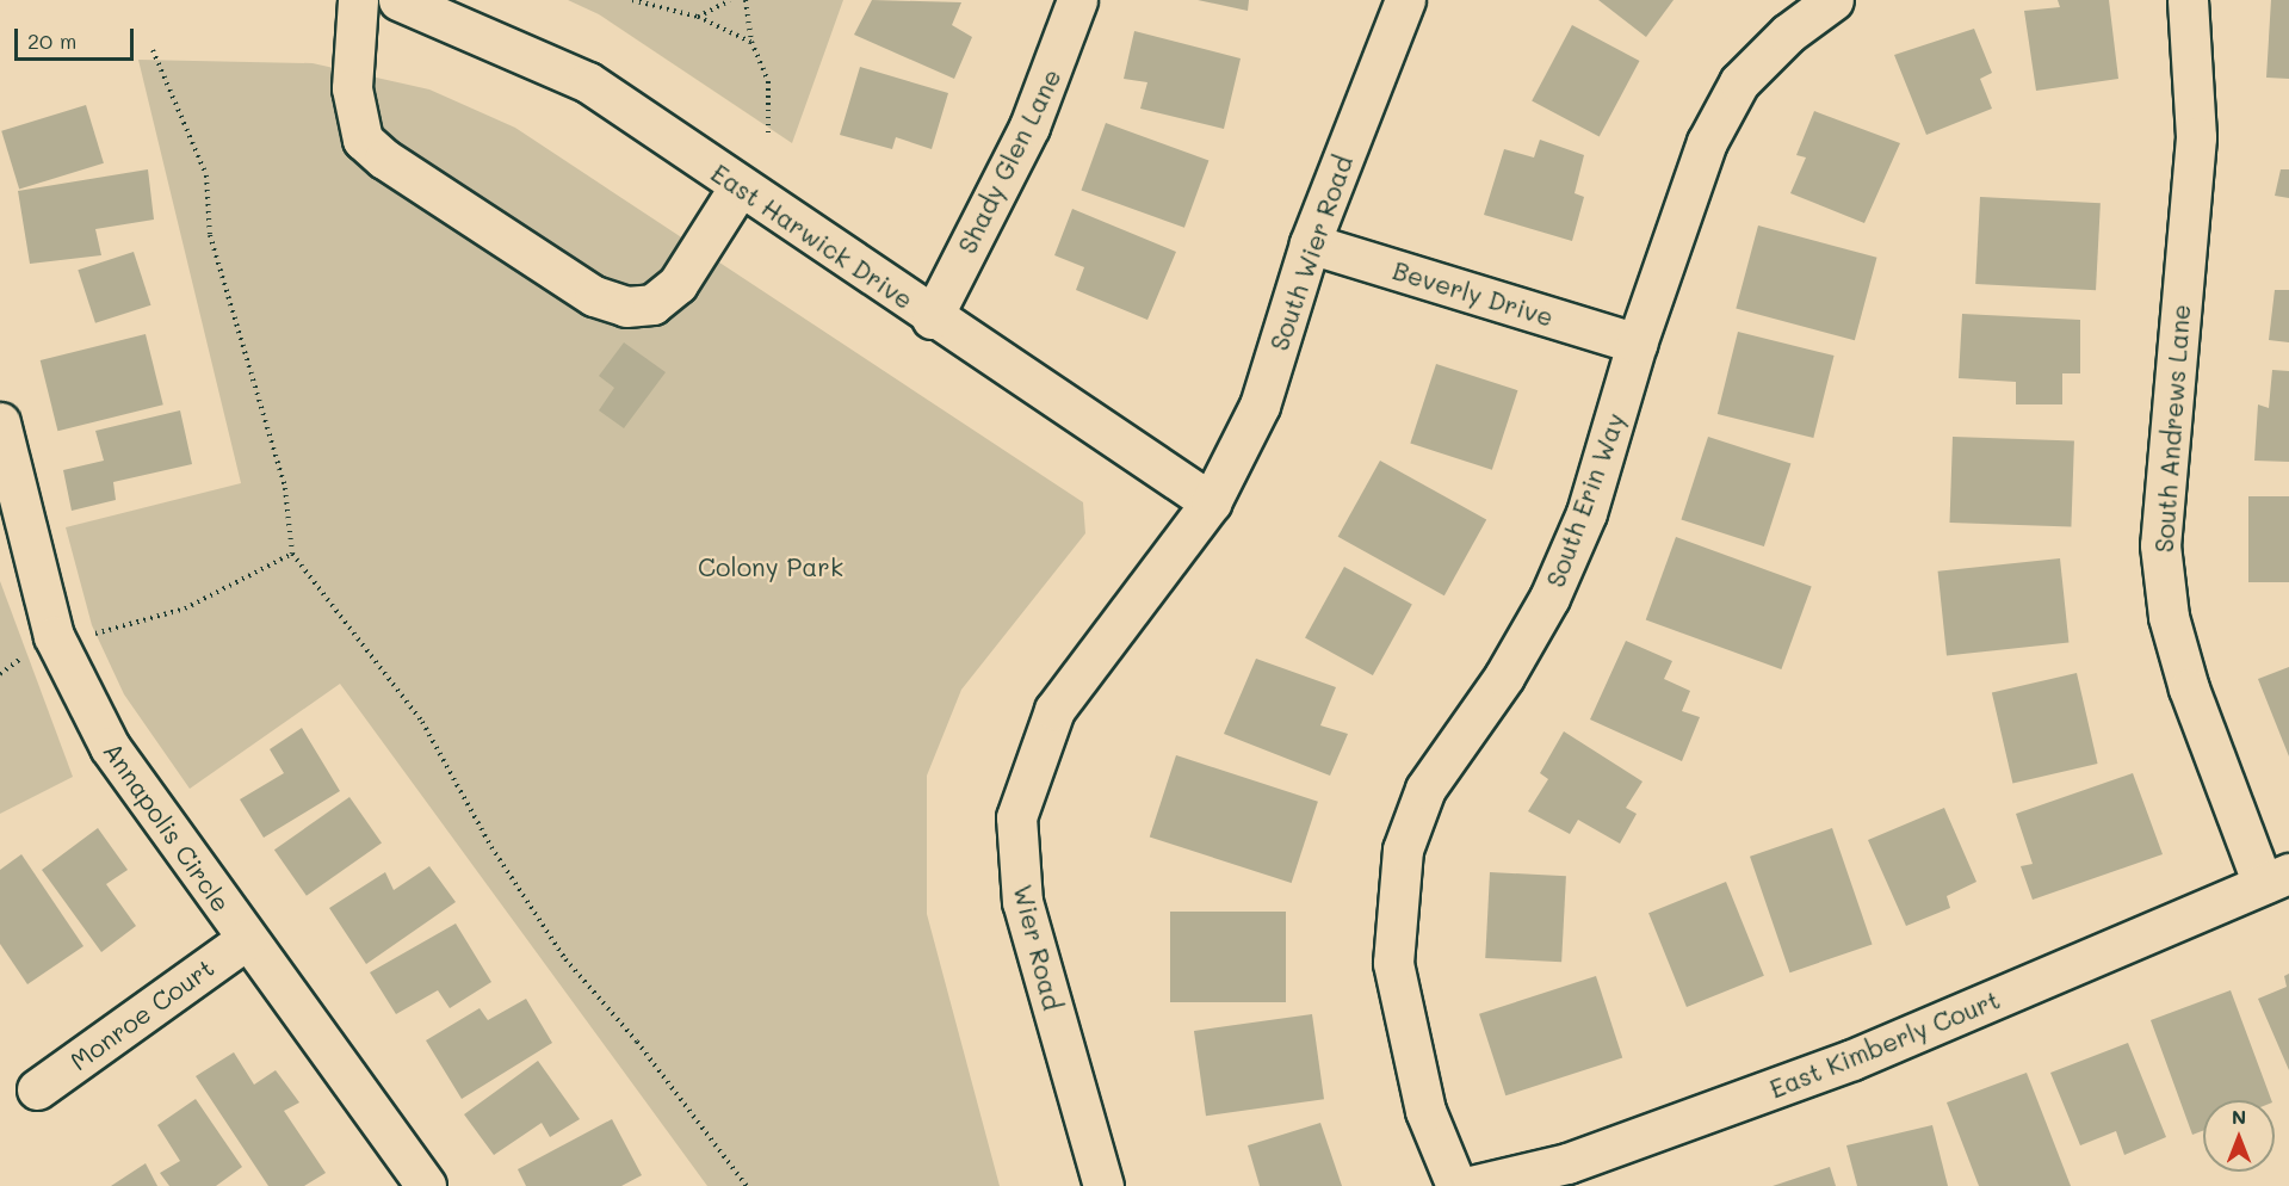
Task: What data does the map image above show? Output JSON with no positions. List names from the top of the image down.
{
  "streets": {
    "street": [
      "Shady Glen Lane",
      "East Harwick Drive",
      "South Wier Road",
      "Beverly Drive",
      "South Andrews Lane",
      "South Erin Way",
      "Annapolis Circle",
      "Wier Road",
      "Monroe Court",
      "East Kimberly Court"
    ]
  },
  "crossings": [
    ["Shady Glen Lane", "East Harwick Drive"],
    ["East Harwick Drive", "South Wier Road"],
    ["East Harwick Drive", "Wier Road"],
    ["South Wier Road", "Beverly Drive"],
    ["South Wier Road", "Wier Road"],
    ["Beverly Drive", "South Erin Way"],
    ["South Andrews Lane", "East Kimberly Court"],
    ["Annapolis Circle", "Monroe Court"]
  ],
  "parks": ["Colony Park"],
  "scale_bar": "20 m",
  "north": "top"
}
